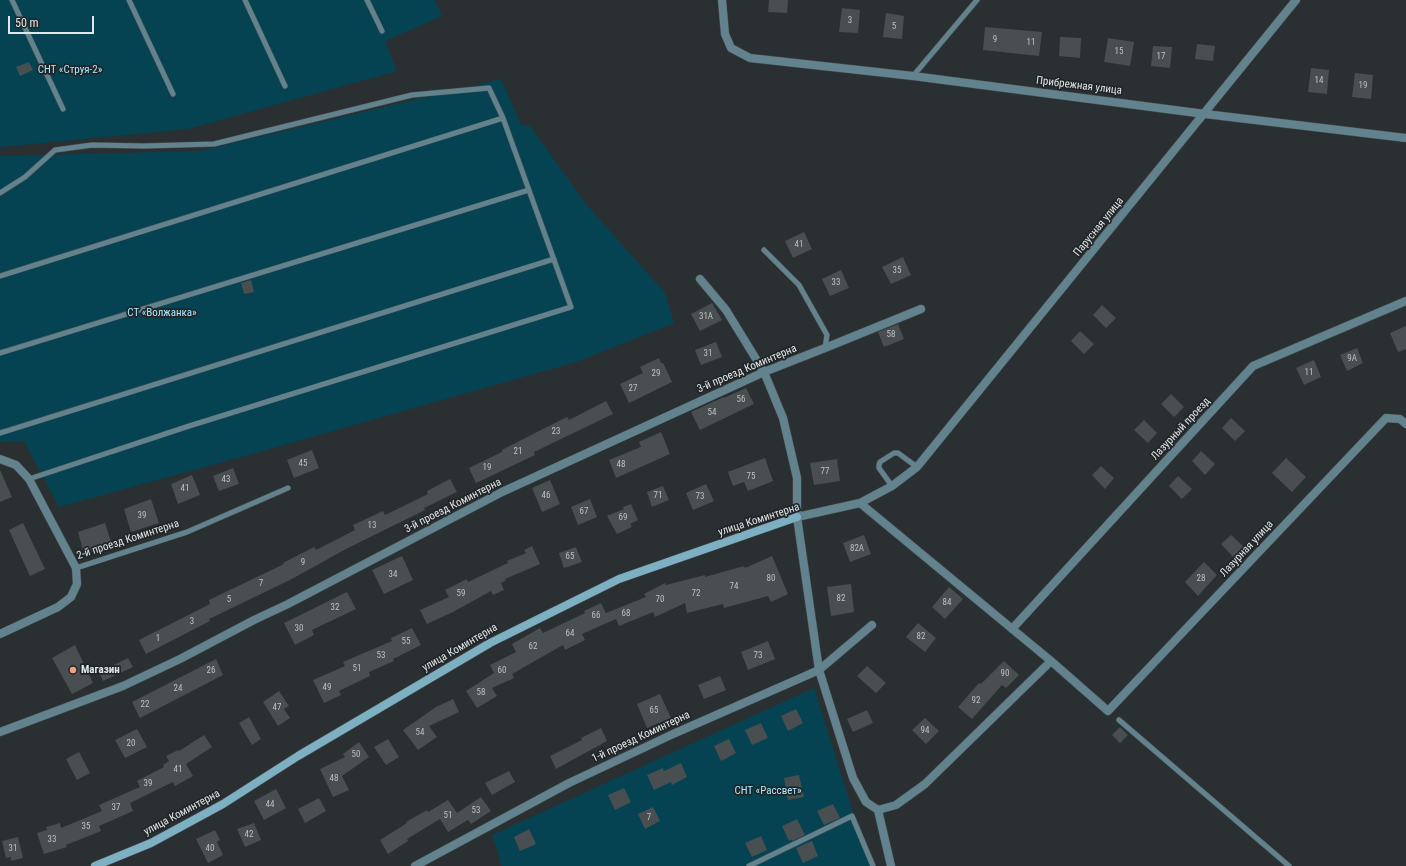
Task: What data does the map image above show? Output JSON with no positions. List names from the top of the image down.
{
  "streets": {
    "street": [
      "Прибрежная улица",
      "Парусная улица",
      "3-й проезд Коминтерна",
      "Лазурный проезд",
      "улица Коминтерна",
      "2-й проезд Коминтерна",
      "Лазурная улица",
      "1-й проезд Коминтерна"
    ]
  },
  "crossings": [
    ["Прибрежная улица", "Парусная улица"],
    ["Парусная улица", "улица Коминтерна"]
  ],
  "parks": ["СНТ «Струя-2»", "СТ «Волжанка»", "СНТ «Рассвет»"],
  "places": ["Магазин"],
  "house_numbers": [
    "3",
    "5",
    "9",
    "11",
    "15",
    "17",
    "14",
    "19",
    "41",
    "35",
    "33",
    "31А",
    "58",
    "31",
    "9А",
    "11",
    "29",
    "27",
    "56",
    "54",
    "23",
    "21",
    "45",
    "48",
    "19",
    "77",
    "75",
    "43",
    "41",
    "46",
    "71",
    "73",
    "67",
    "39",
    "69",
    "13",
    "82А",
    "65",
    "9",
    "34",
    "80",
    "28",
    "7",
    "74",
    "59",
    "72",
    "82",
    "5",
    "70",
    "84",
    "32",
    "68",
    "66",
    "3",
    "30",
    "64",
    "82",
    "1",
    "55",
    "62",
    "53",
    "73",
    "51",
    "26",
    "60",
    "90",
    "49",
    "24",
    "58",
    "92",
    "22",
    "47",
    "65",
    "94",
    "54",
    "20",
    "50",
    "41",
    "48",
    "39",
    "44",
    "37",
    "53",
    "51",
    "7",
    "35",
    "42",
    "33",
    "31",
    "40"
  ],
  "scale_bar": "50 m"
}
